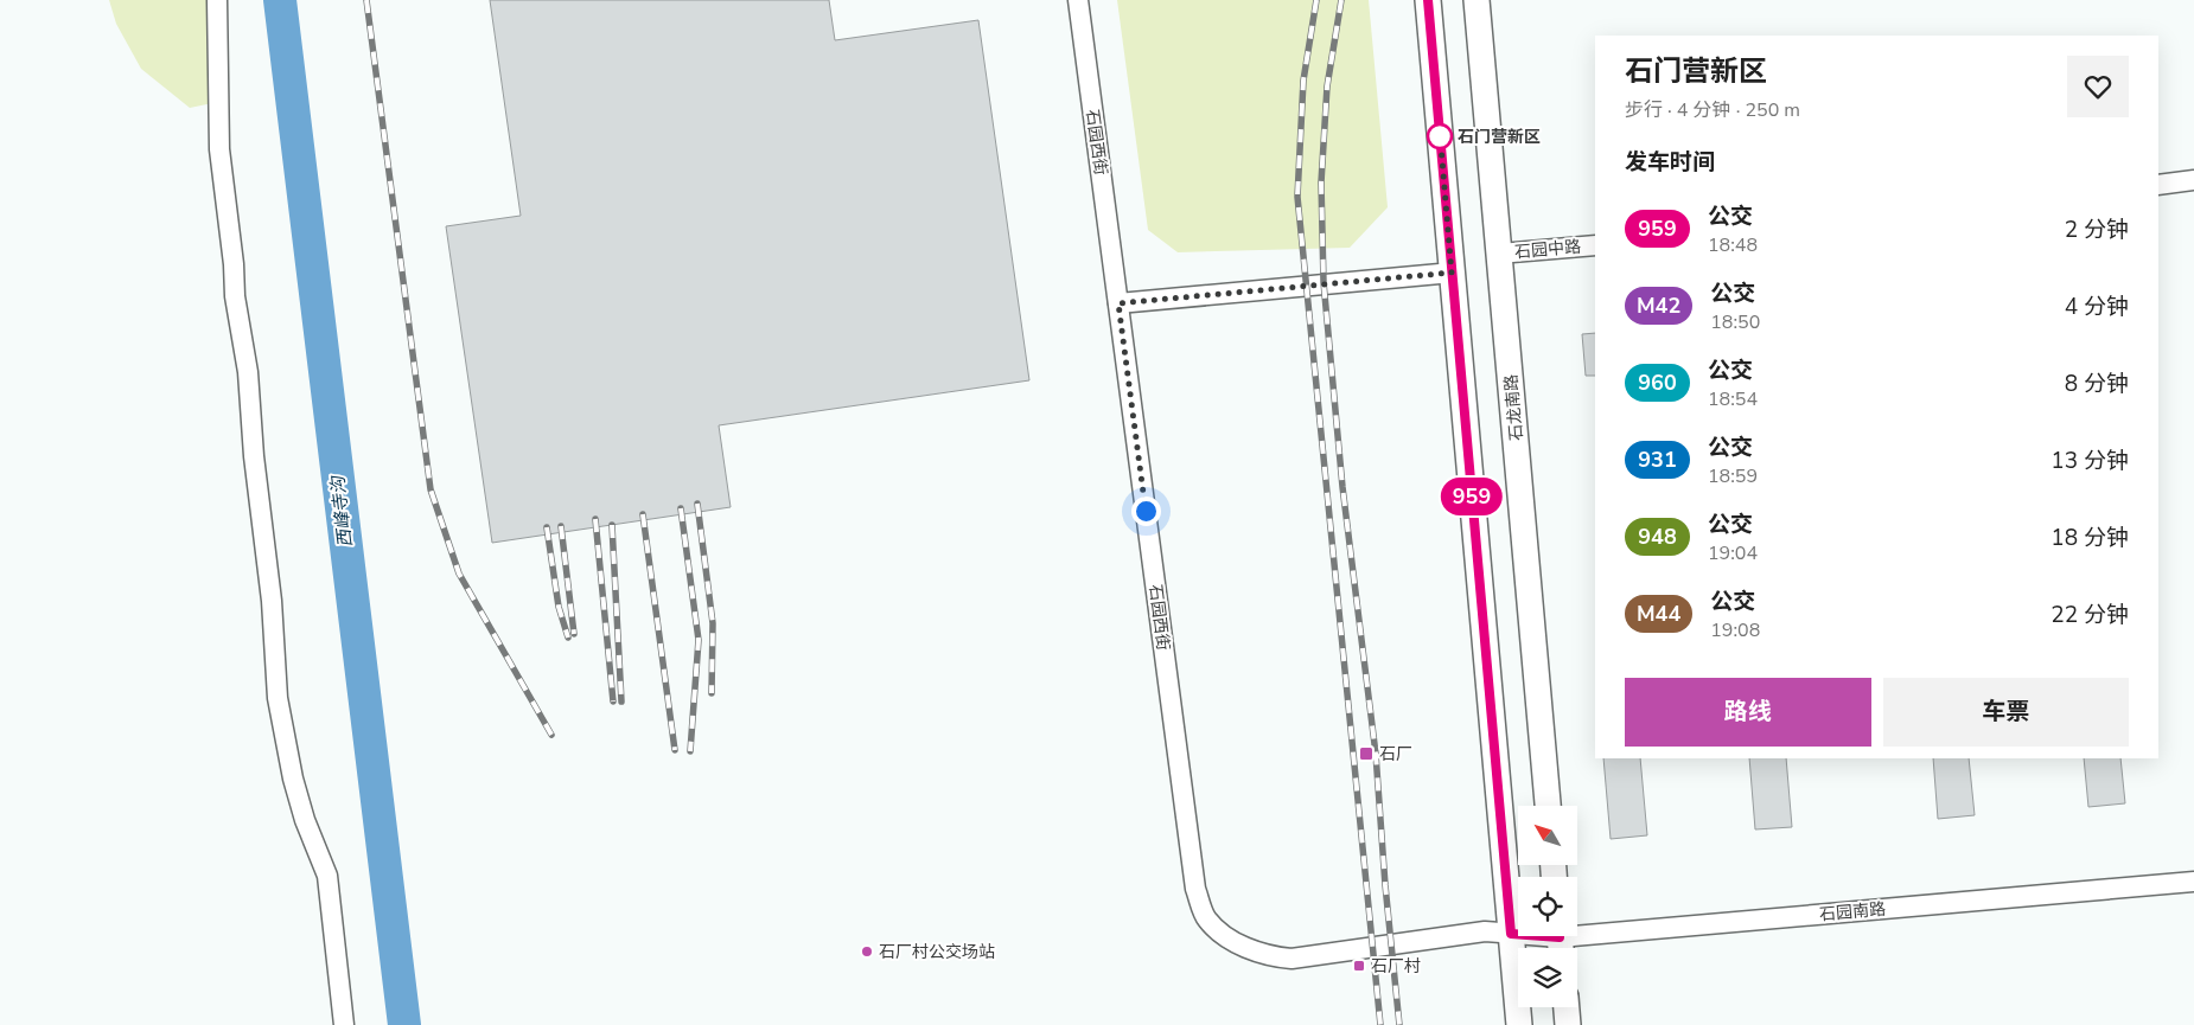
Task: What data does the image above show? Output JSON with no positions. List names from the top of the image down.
{
  "streets": {
    "main road": ["石龙南路"],
    "street": ["石园西街", "石园中路", "石园南路"]
  },
  "crossings": [
    ["石园西街", "石园南路"],
    ["石园中路", "石龙南路"]
  ],
  "water": ["西峰寺沟"],
  "places": {
    "other": ["石门营新区", "石厂村公交场站"],
    "transit": ["石厂", "石厂村"]
  },
  "lines": ["bus line 959"],
  "north": "top left",
  "page": {
    "on_map": "959",
    "heading": [
      ["石门营新区", "步行 · 4 分钟 · 250 m"],
      "发车时间"
    ],
    "list": [
      {
        "mark": "959",
        "name": "公交",
        "note": "18:48",
        "value": "2 分钟"
      },
      {
        "mark": "M42",
        "name": "公交",
        "note": "18:50",
        "value": "4 分钟"
      },
      {
        "mark": "960",
        "name": "公交",
        "note": "18:54",
        "value": "8 分钟"
      },
      {
        "mark": "931",
        "name": "公交",
        "note": "18:59",
        "value": "13 分钟"
      },
      {
        "mark": "948",
        "name": "公交",
        "note": "19:04",
        "value": "18 分钟"
      },
      {
        "mark": "M44",
        "name": "公交",
        "note": "19:08",
        "value": "22 分钟"
      }
    ],
    "buttons": ["路线", "车票"]
  }
}
